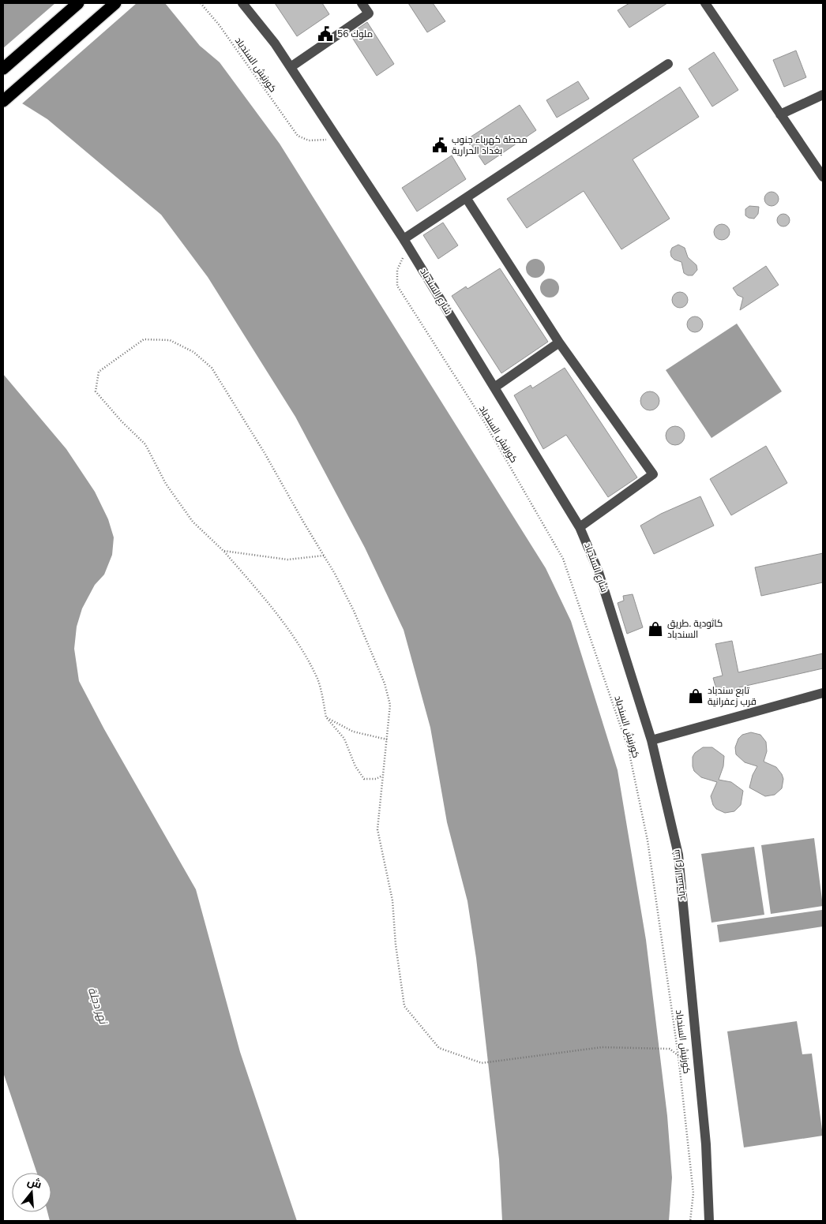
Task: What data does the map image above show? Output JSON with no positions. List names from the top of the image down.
{
  "streets": {
    "street": ["شارع السندباد"],
    "path": ["كورنيش السندباد"]
  },
  "crossings": [
    ["كورنيش السندباد", "شارع السندباد"]
  ],
  "water": ["نهر دجلة"],
  "places": {
    "public building": ["ملوك 56", "محطة كهرباء جنوب بغداد الحرارية"],
    "shop": ["كاثودية .طريق السندباد", "تابع سندباد قرب زعفرانية"]
  },
  "north": "top"
}
